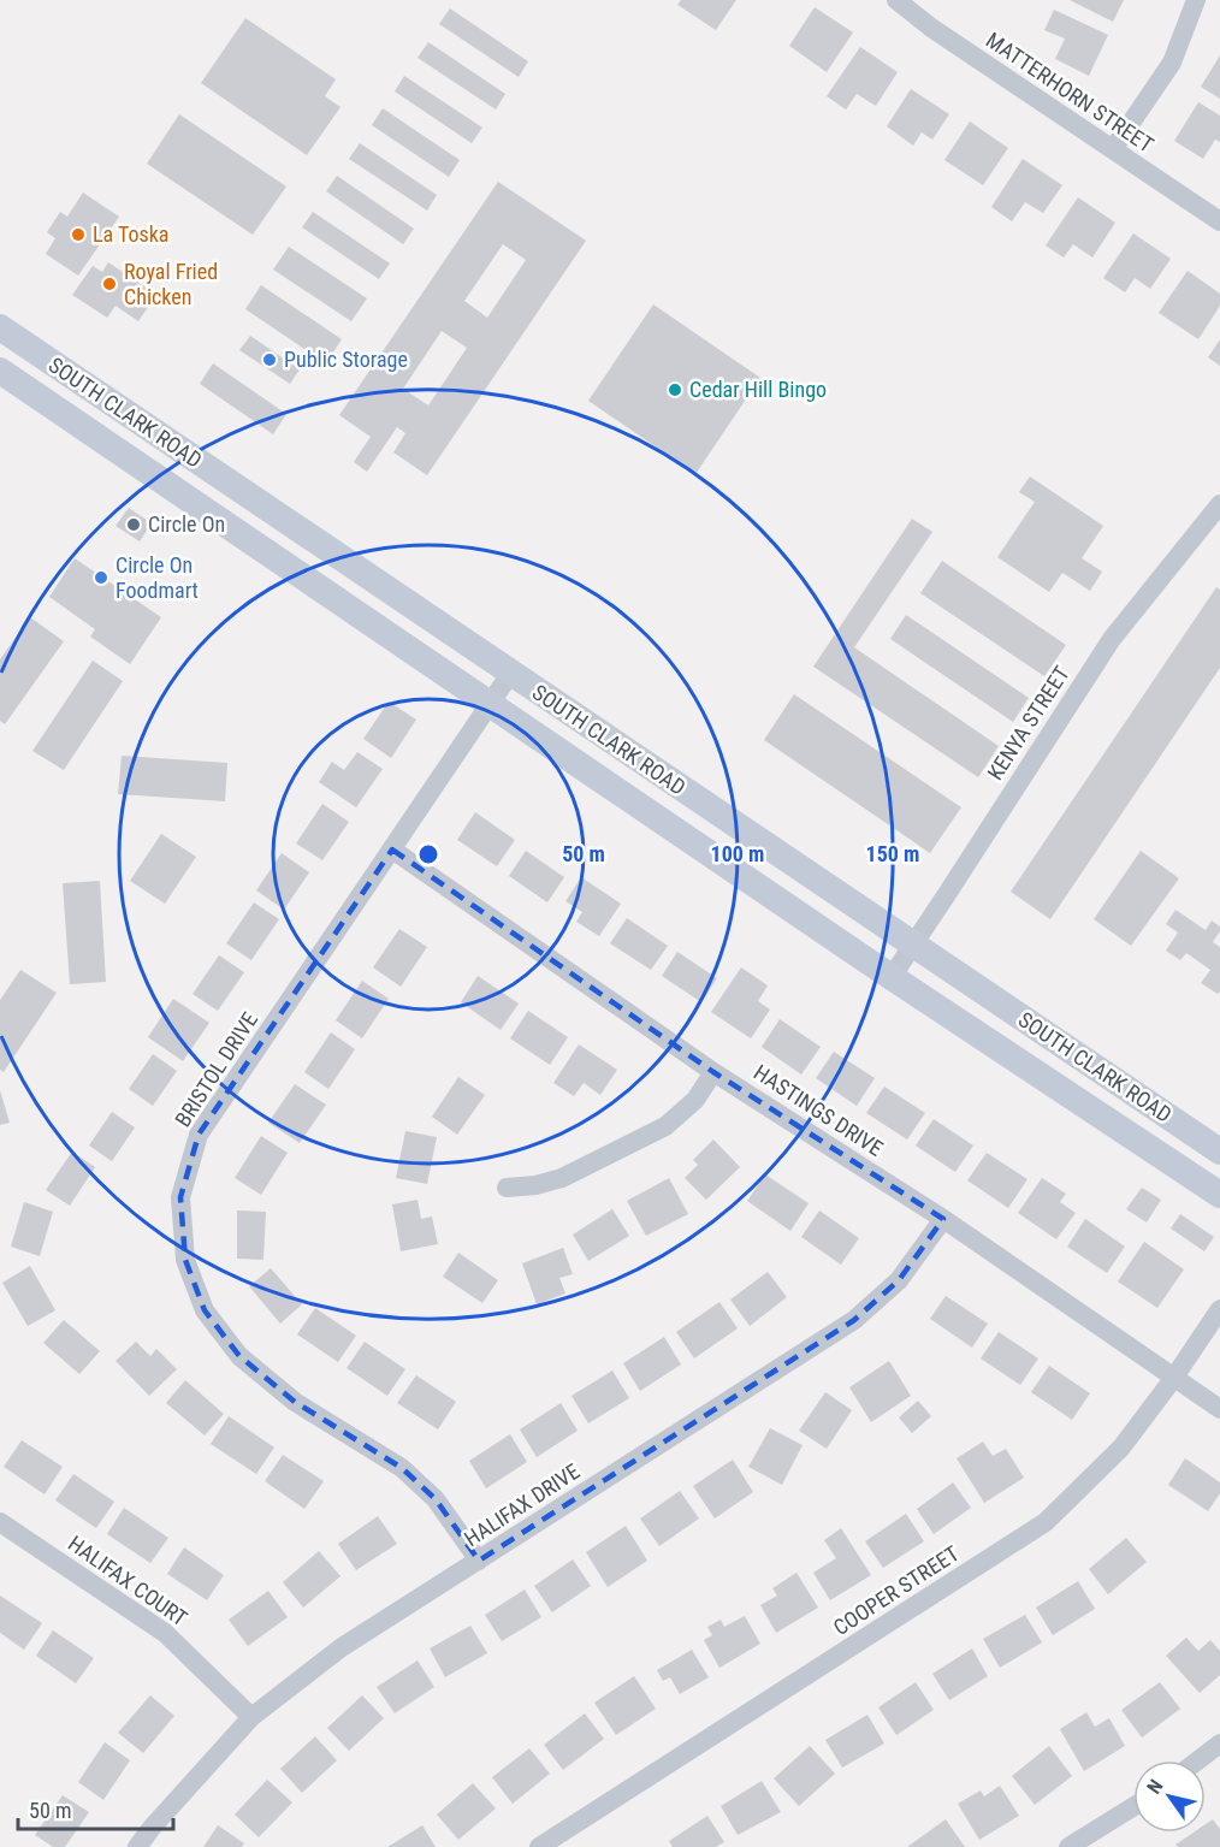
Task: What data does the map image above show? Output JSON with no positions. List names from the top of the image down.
{
  "streets": {
    "main road": ["SOUTH CLARK ROAD"],
    "street": [
      "MATTERHORN STREET",
      "KENYA STREET",
      "BRISTOL DRIVE",
      "HASTINGS DRIVE",
      "HALIFAX DRIVE",
      "HALIFAX COURT",
      "COOPER STREET"
    ]
  },
  "crossings": [
    ["SOUTH CLARK ROAD", "KENYA STREET"],
    ["SOUTH CLARK ROAD", "BRISTOL DRIVE"],
    ["BRISTOL DRIVE", "HASTINGS DRIVE"],
    ["BRISTOL DRIVE", "HALIFAX DRIVE"],
    ["HASTINGS DRIVE", "HALIFAX DRIVE"],
    ["HASTINGS DRIVE", "COOPER STREET"],
    ["HALIFAX DRIVE", "HALIFAX COURT"]
  ],
  "places": [
    "La Toska",
    "Royal Fried Chicken",
    "Public Storage",
    "Cedar Hill Bingo",
    "Circle On",
    "Circle On Foodmart"
  ],
  "scale_bar": "50 m",
  "north": "top left",
  "rings": ["50 m", "100 m", "150 m"]
}
